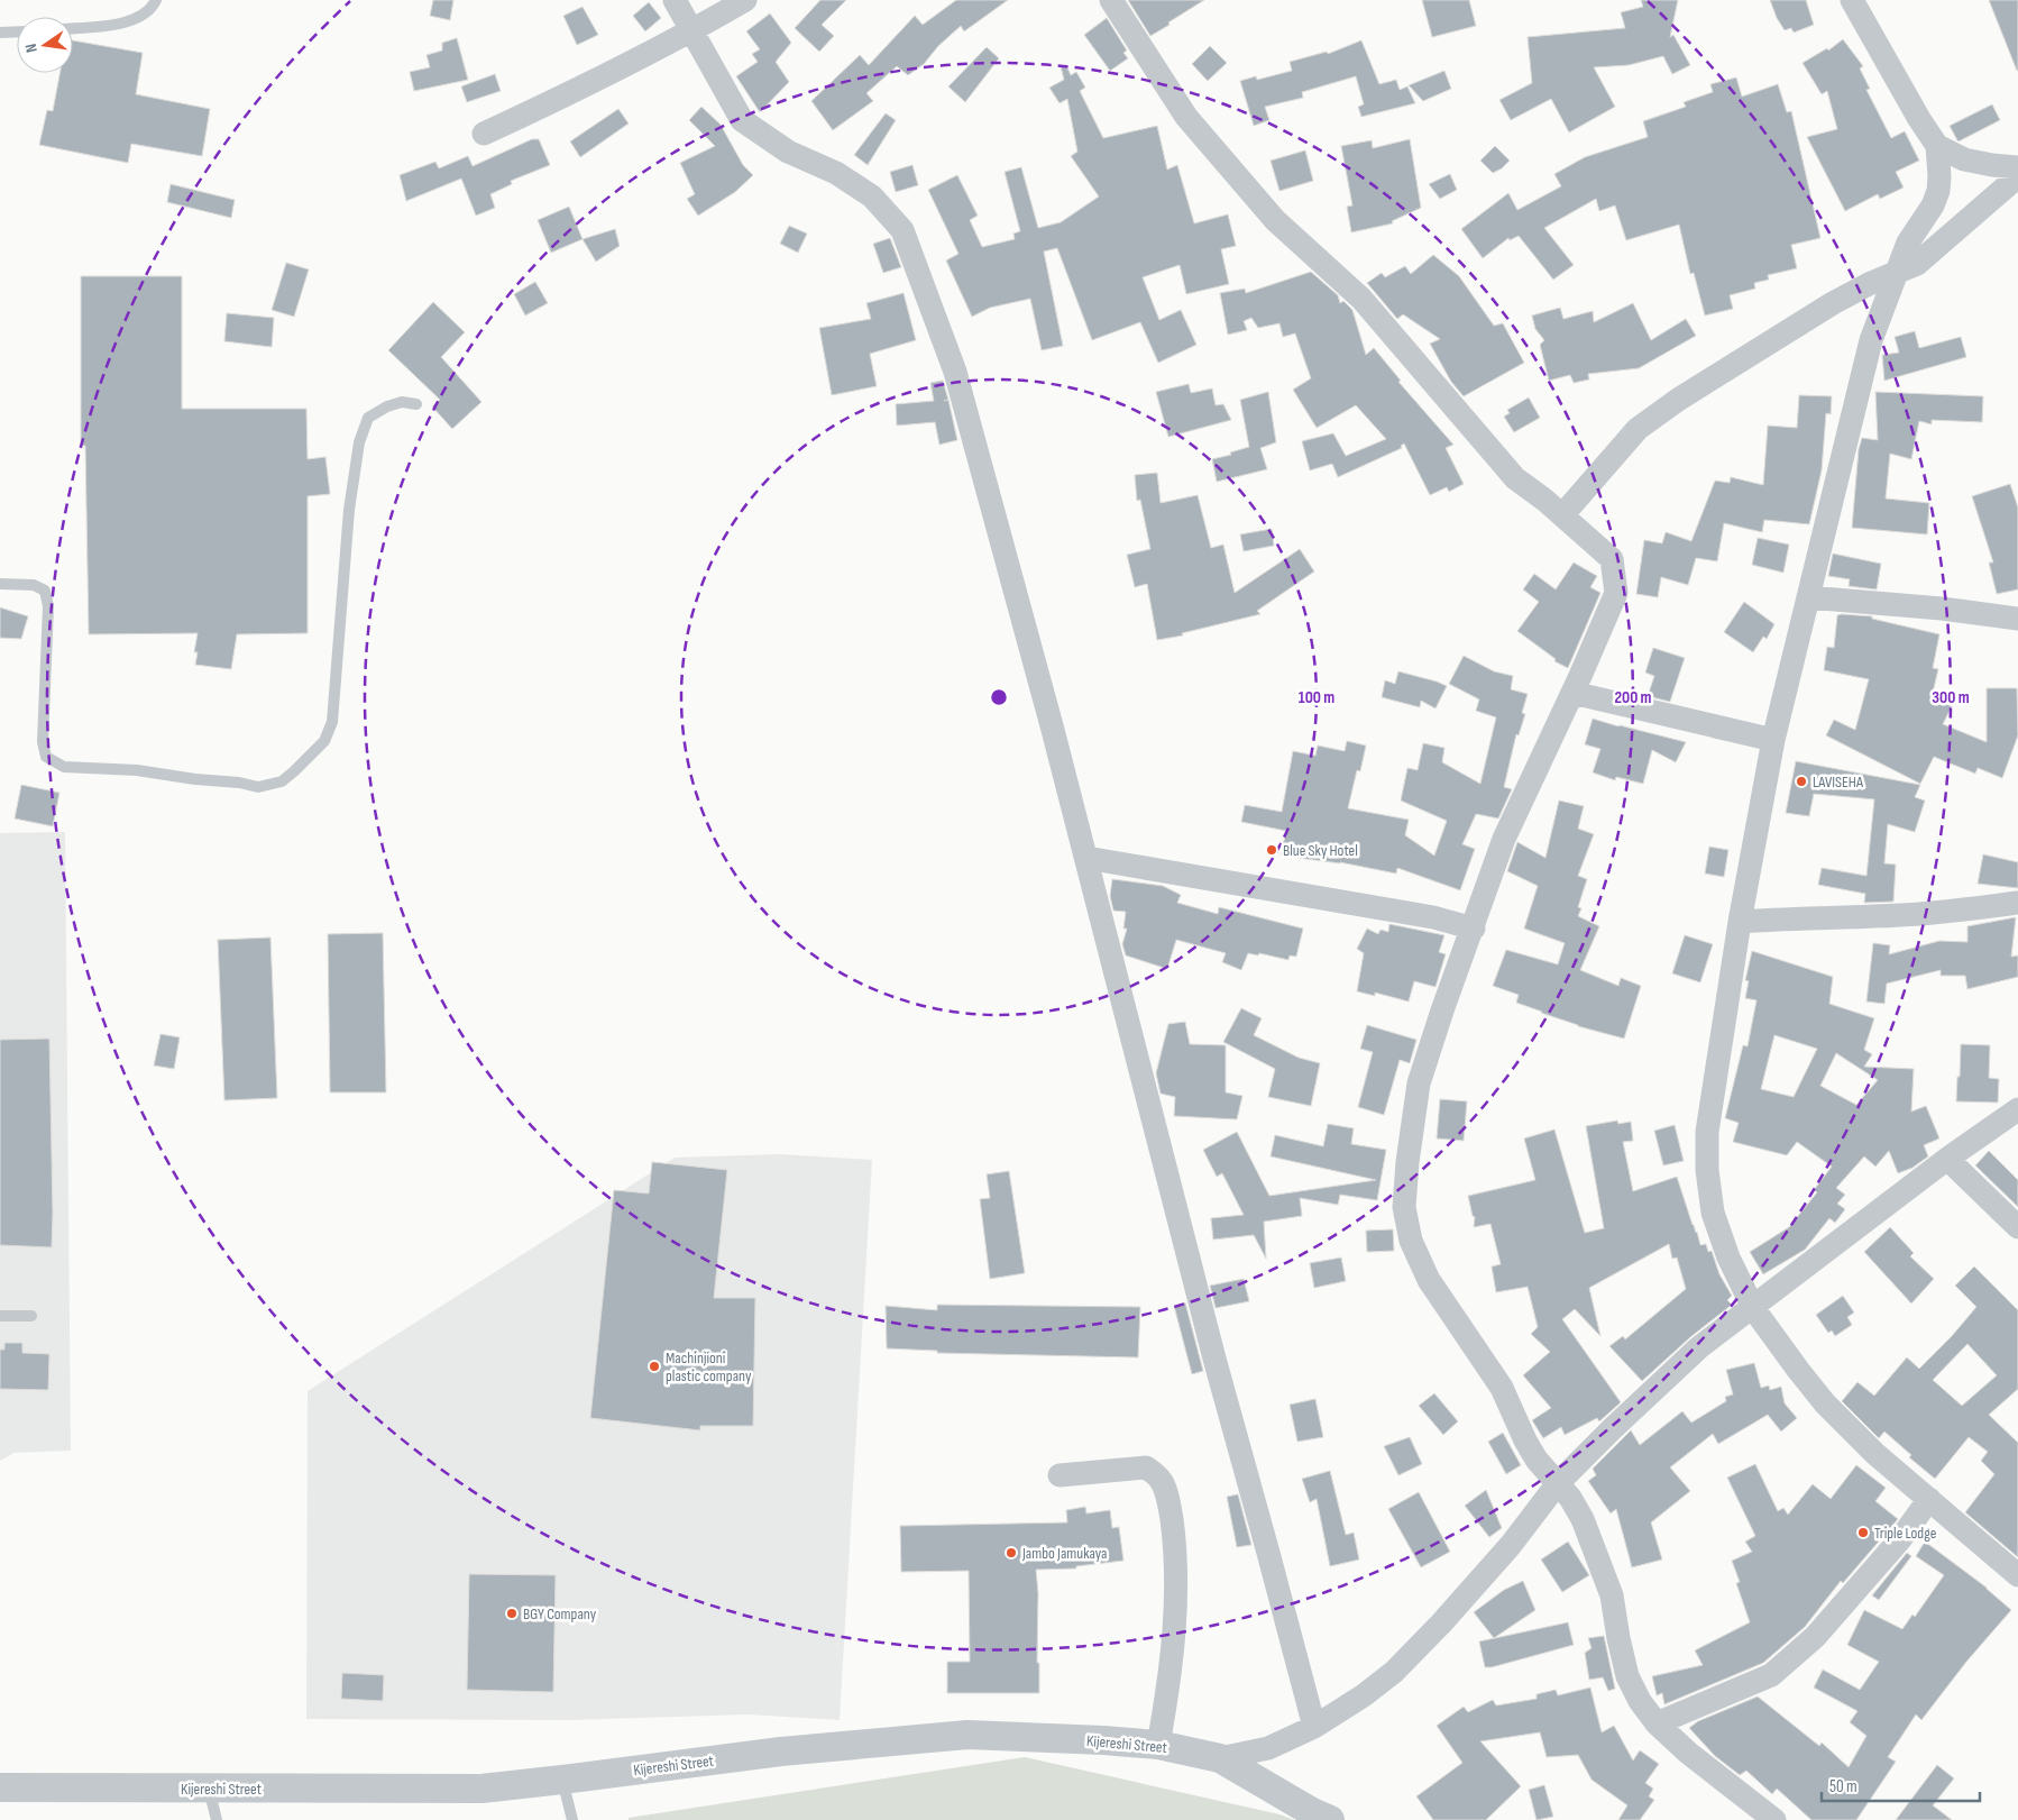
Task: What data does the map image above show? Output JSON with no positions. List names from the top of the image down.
{
  "streets": {
    "street": ["Kijereshi Street"]
  },
  "places": [
    "LAVISEHA",
    "Blue Sky Hotel",
    "Machinjioni plastic company",
    "Triple Lodge",
    "Jambo Jamukaya",
    "BGY Company"
  ],
  "scale_bar": "50 m",
  "north": "left",
  "rings": ["100 m", "200 m", "300 m"]
}
